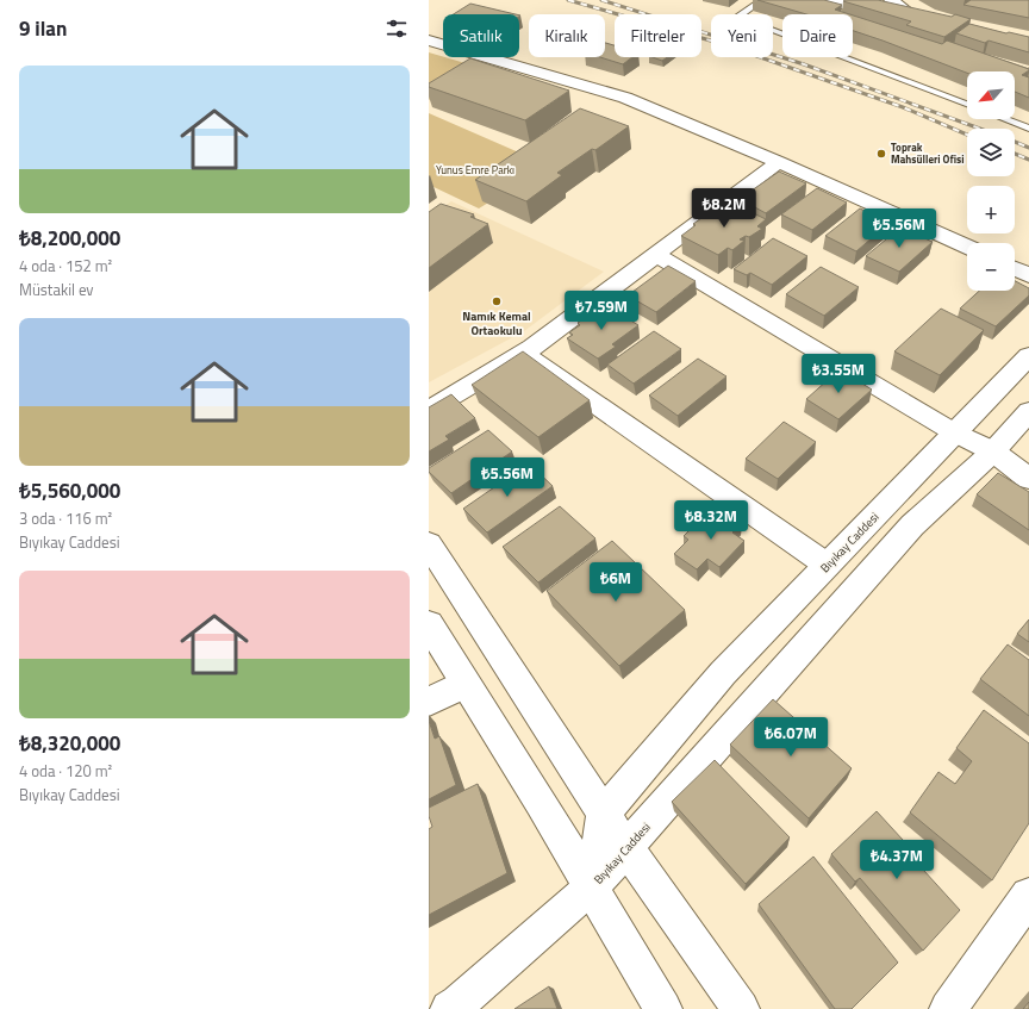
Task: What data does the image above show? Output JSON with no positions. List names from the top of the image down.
{
  "streets": {
    "street": ["Bıyıkay Caddesi"]
  },
  "parks": ["Yunus Emre Parkı"],
  "places": ["Toprak Mahsülleri Ofisi", "Namık Kemal Ortaokulu"],
  "north": "bottom left",
  "page": {
    "heading": "9 ilan",
    "chip": [
      "Satılık",
      "Kiralık",
      "Filtreler",
      "Yeni",
      "Daire"
    ],
    "list": [
      {
        "name": "₺8,200,000",
        "note": "4 oda · 152 m² · Müstakil ev"
      },
      {
        "name": "₺5,560,000",
        "note": "3 oda · 116 m² · Bıyıkay Caddesi"
      },
      {
        "name": "₺8,320,000",
        "note": "4 oda · 120 m² · Bıyıkay Caddesi"
      }
    ],
    "map_buttons": ["+", "−"],
    "price": [
      "₺8.2M",
      "₺5.56M",
      "₺7.59M",
      "₺3.55M",
      "₺5.56M",
      "₺8.32M",
      "₺6M",
      "₺6.07M",
      "₺4.37M"
    ]
  }
}
